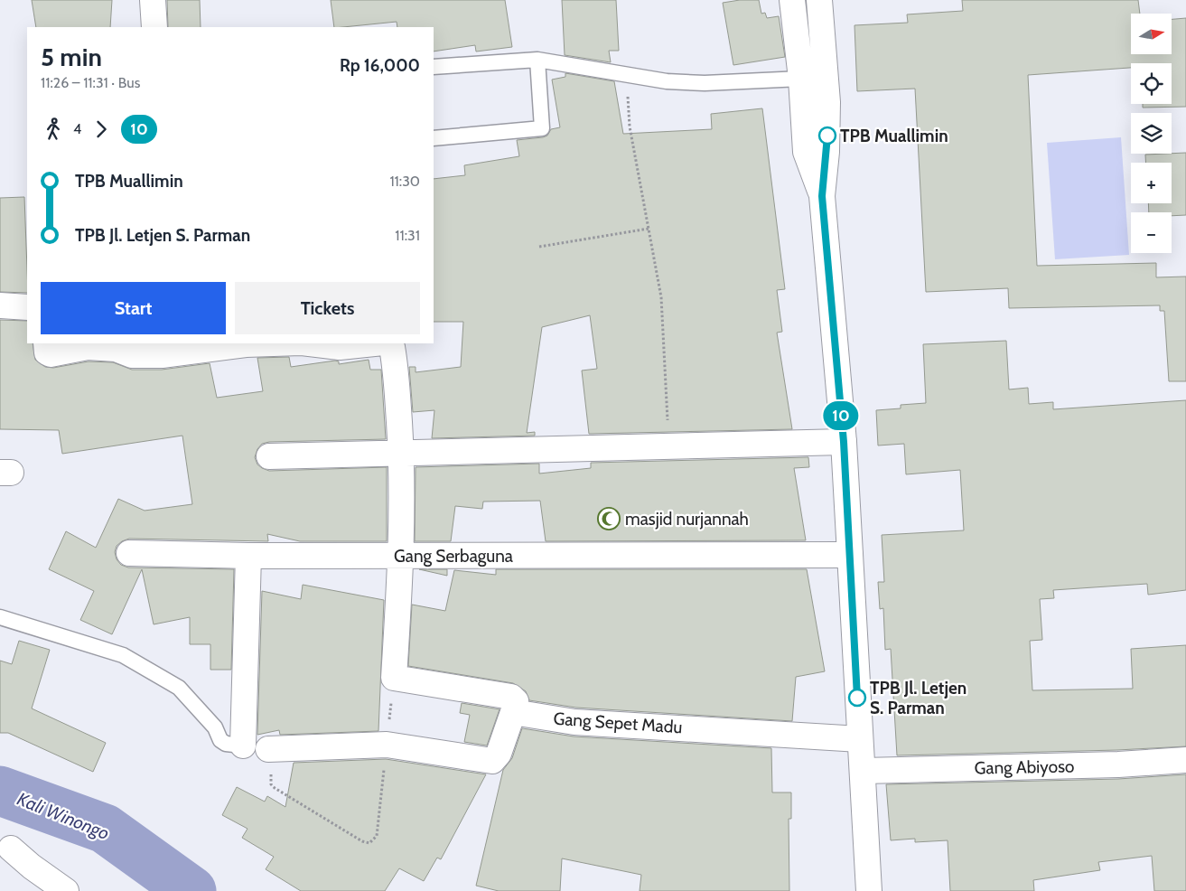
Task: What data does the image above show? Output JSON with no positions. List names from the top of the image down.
{
  "streets": {
    "street": ["Gang Serbaguna", "Gang Sepet Madu", "Gang Abiyoso"]
  },
  "water": ["Kali Winongo"],
  "places": {
    "other": ["TPB Muallimin", "TPB Jl. Letjen S. Parman"],
    "mosque": ["masjid nurjannah"]
  },
  "lines": ["bus line 10"],
  "north": "right",
  "page": {
    "on_map": "10",
    "map_buttons": ["+", "−"],
    "heading": ["5 min", "11:26 – 11:31 · Bus", "Rp 16,000"],
    "legs": ["4", "10"],
    "list": [
      {
        "name": "TPB Muallimin",
        "value": "11:30"
      },
      {
        "name": "TPB Jl. Letjen S. Parman",
        "value": "11:31"
      }
    ],
    "buttons": ["Start", "Tickets"]
  }
}
